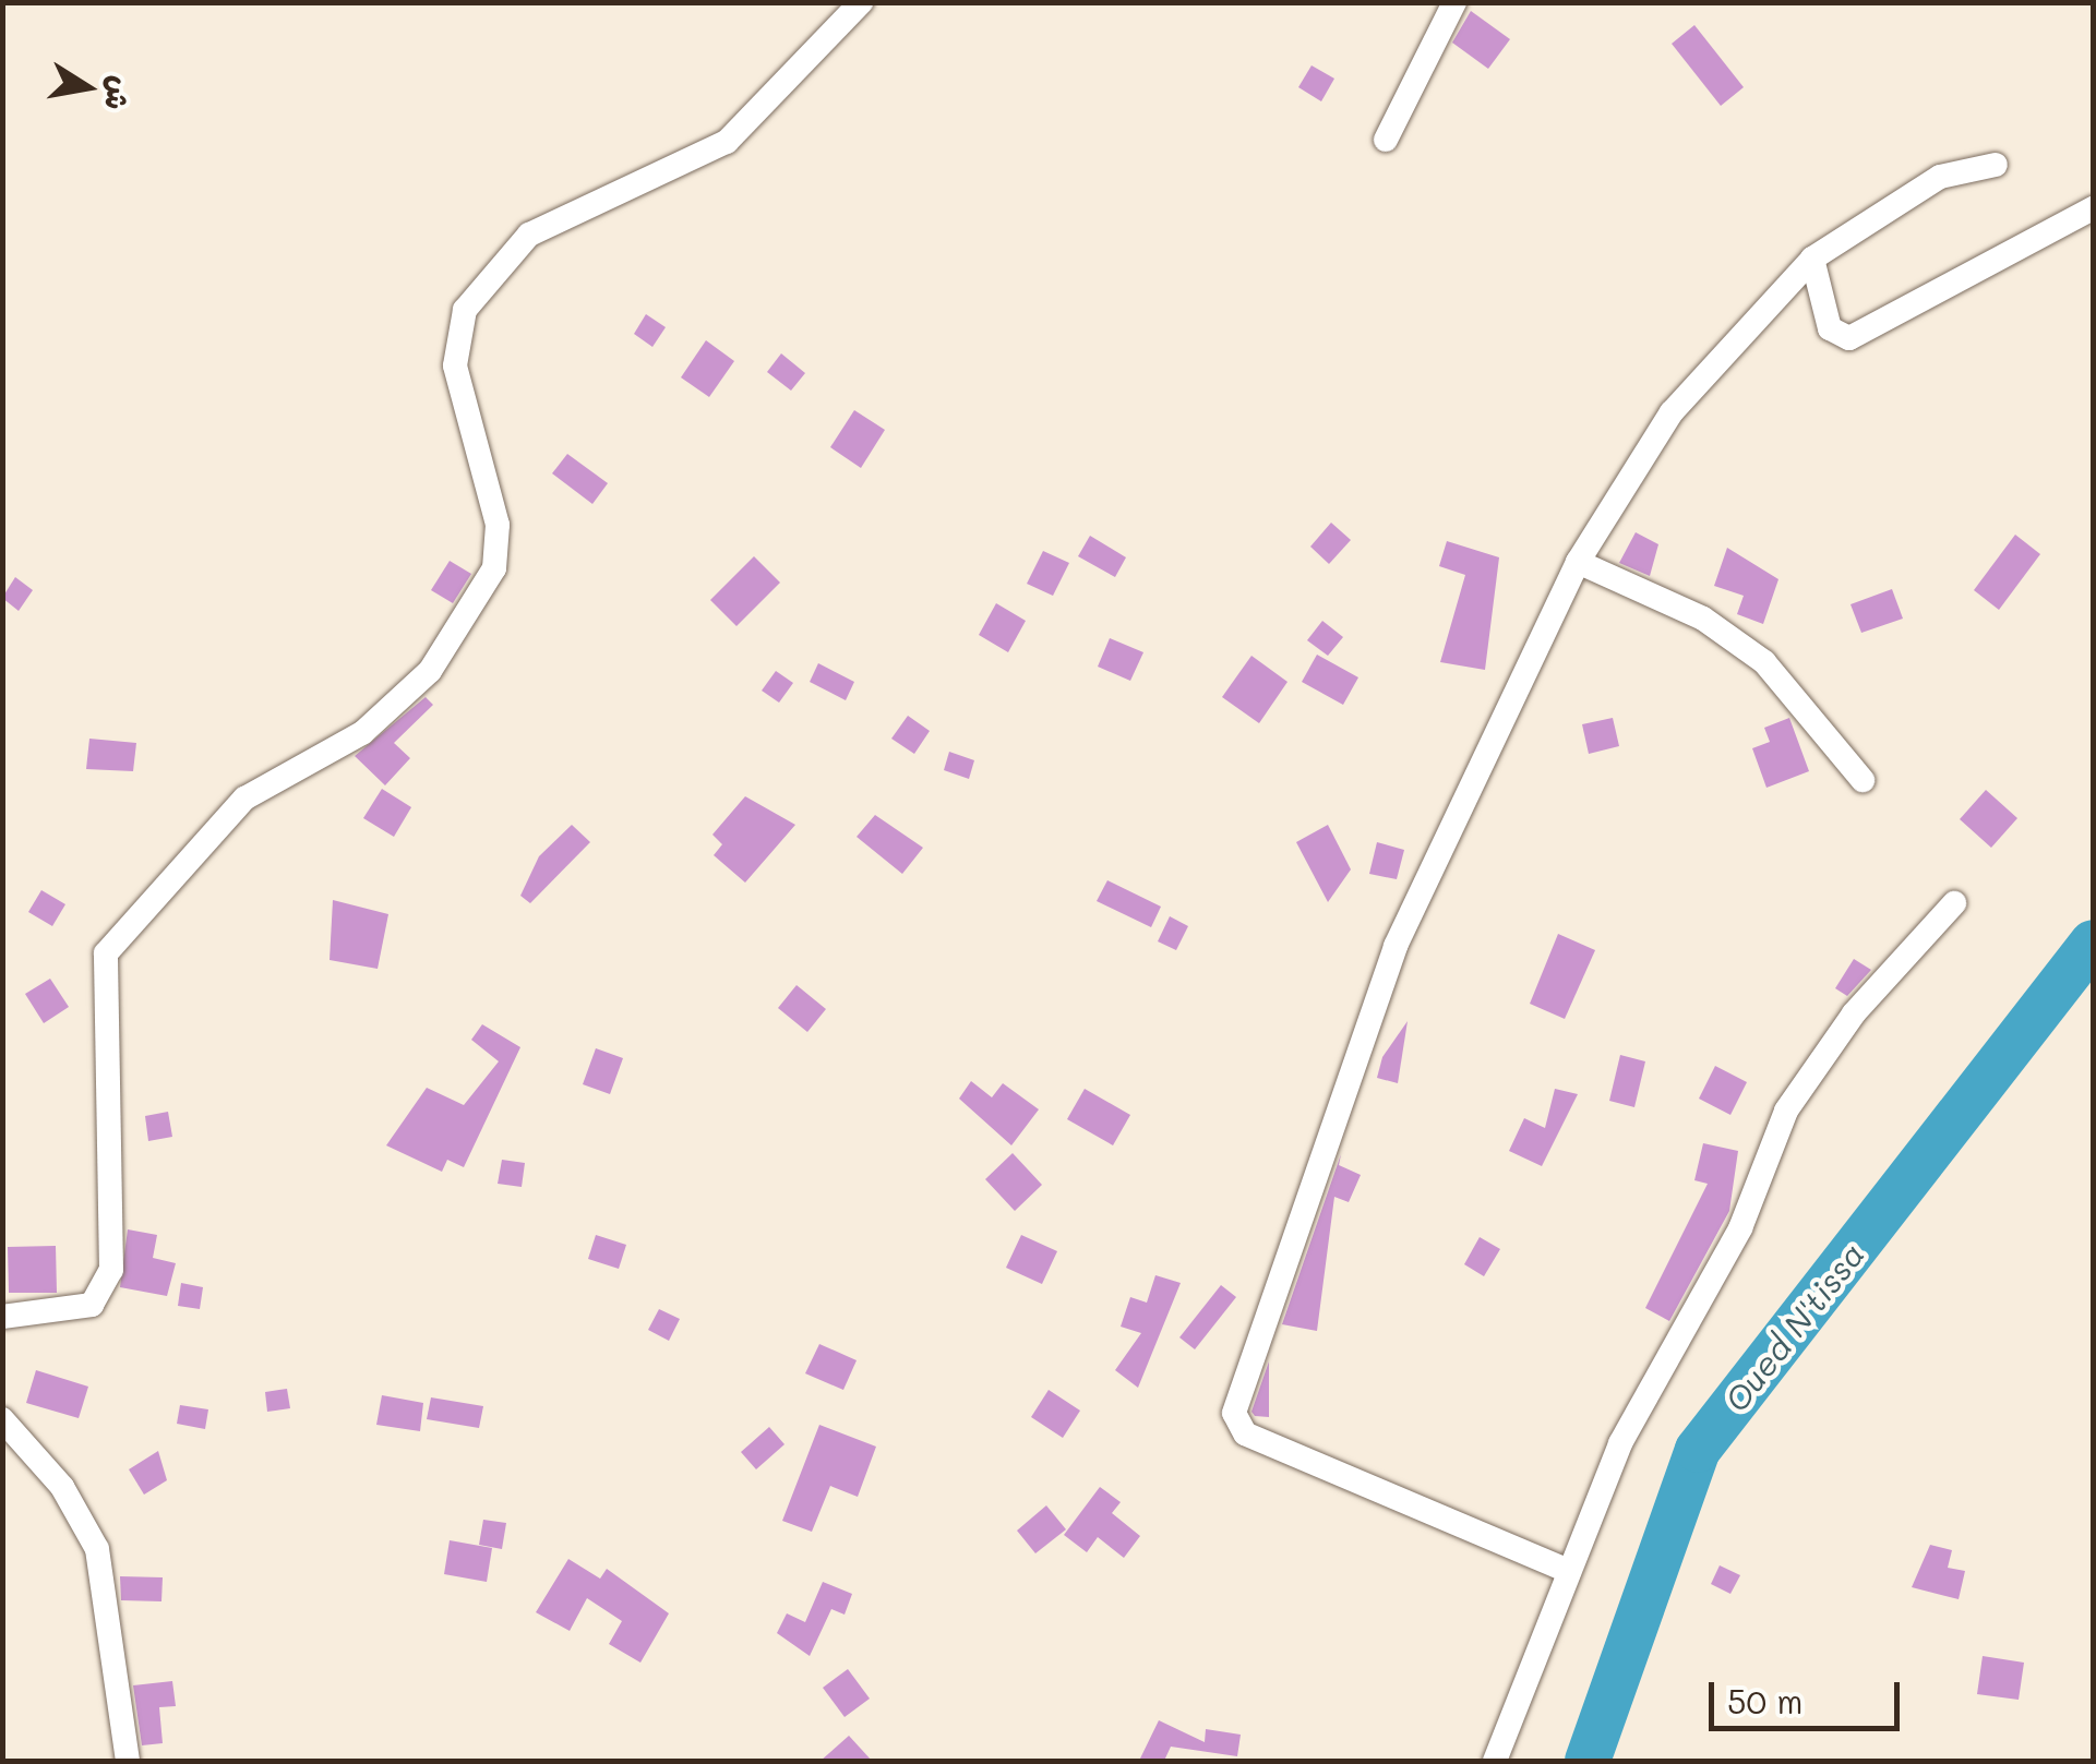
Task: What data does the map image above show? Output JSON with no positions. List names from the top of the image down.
{
  "water": ["Oued N'tissa"],
  "scale_bar": "50 m",
  "north": "right"
}
